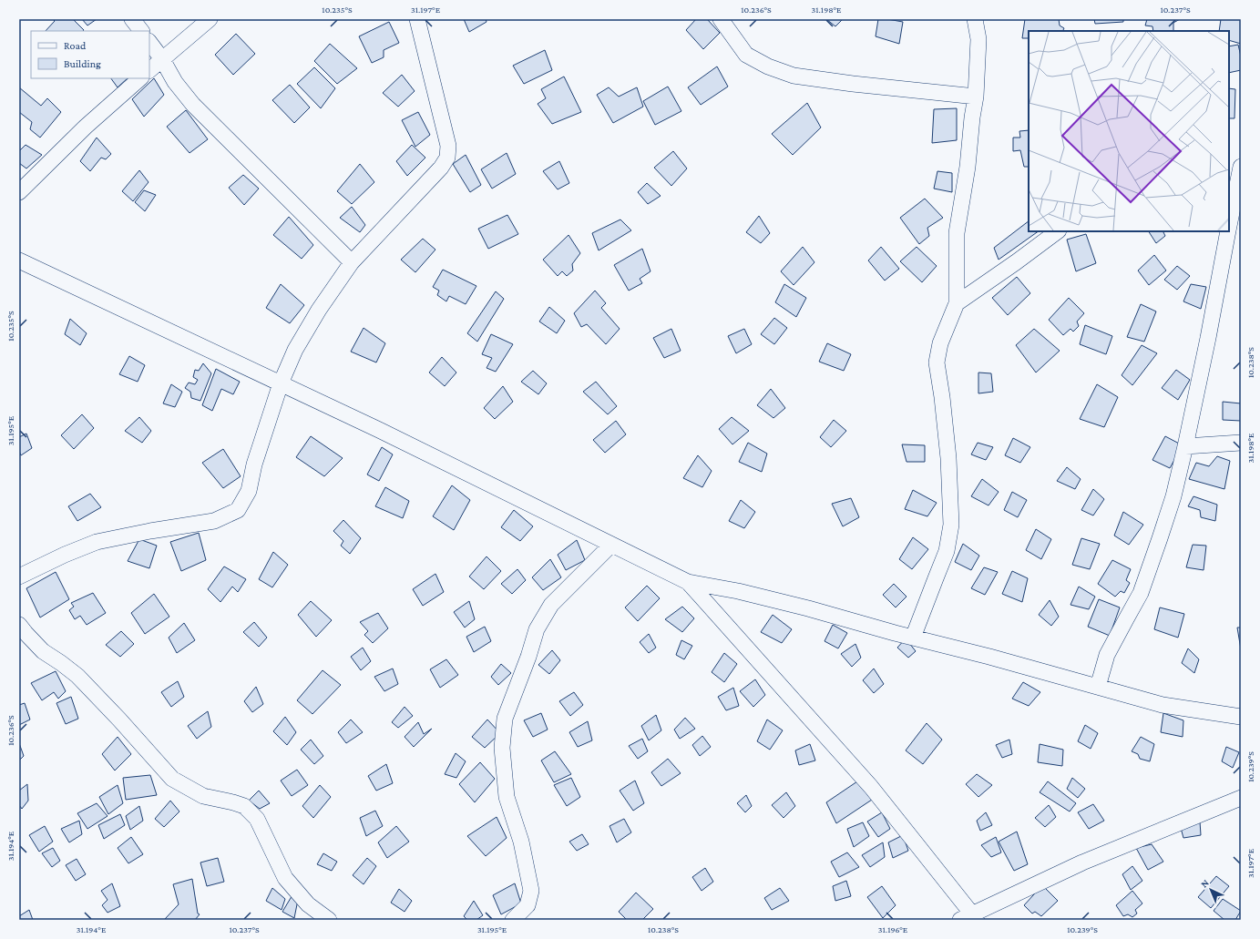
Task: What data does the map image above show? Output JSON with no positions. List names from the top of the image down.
{
  "legend": ["Road", "Building"],
  "north": "top left",
  "coordinates": [
    "10.235°S",
    "31.197°E",
    "10.236°S",
    "31.198°E",
    "10.237°S",
    "10.238°S",
    "31.195°E",
    "10.239°S",
    "31.194°E",
    "31.196°E"
  ]
}
